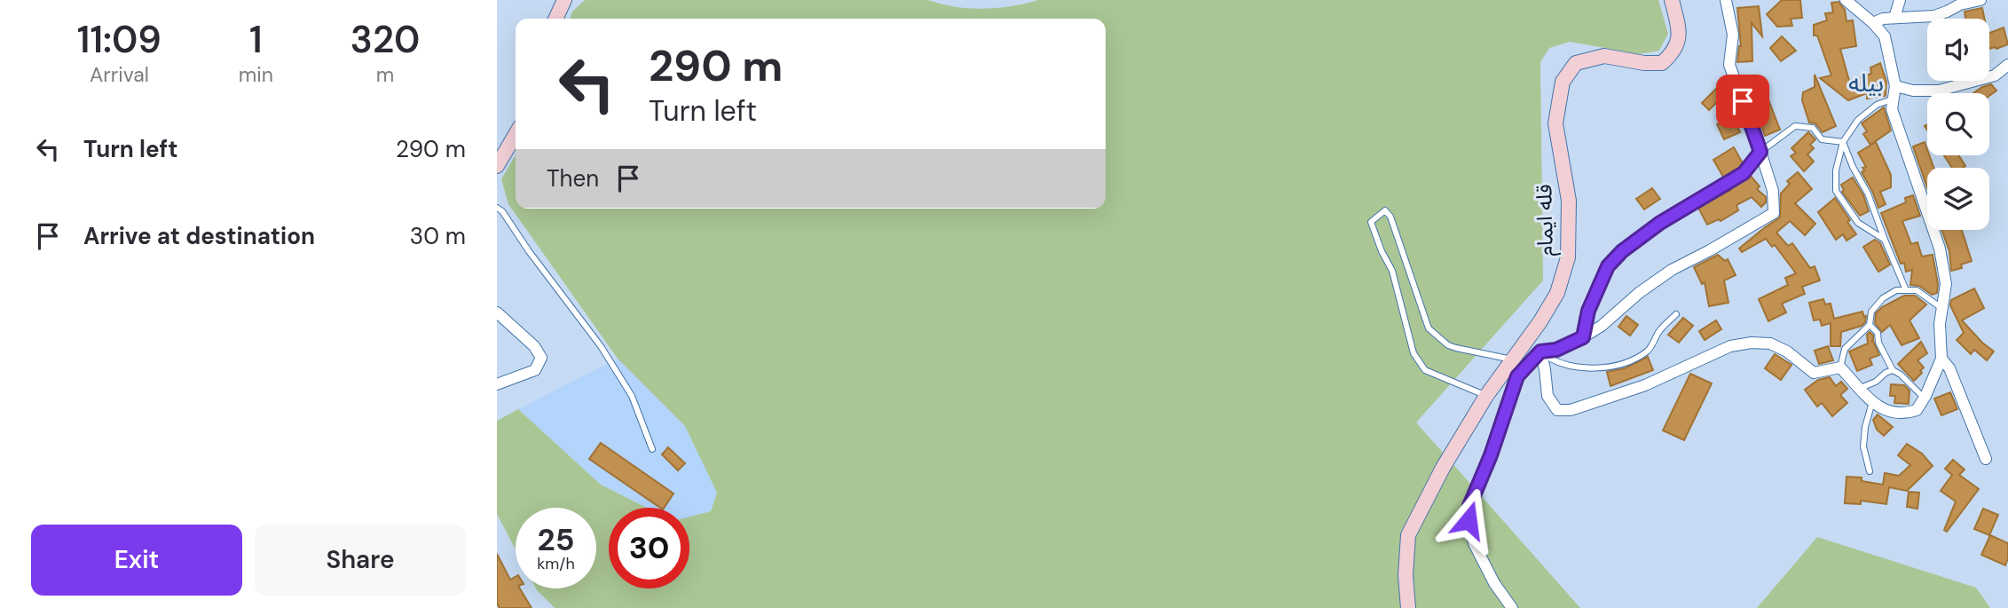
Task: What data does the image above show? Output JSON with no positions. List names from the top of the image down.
{
  "streets": {
    "street": ["قله ایمام"]
  },
  "districts": ["بیله"],
  "page": {
    "eta": [
      "11:09",
      "Arrival",
      "1",
      "min",
      "320",
      "m"
    ],
    "turn": ["290 m", "Turn left"],
    "list": [
      {
        "name": "Turn left",
        "value": "290 m"
      },
      {
        "name": "Arrive at destination",
        "value": "30 m"
      }
    ],
    "then": "Then",
    "speed": "25 km/h",
    "limit": "30",
    "buttons": ["Exit", "Share"]
  }
}
